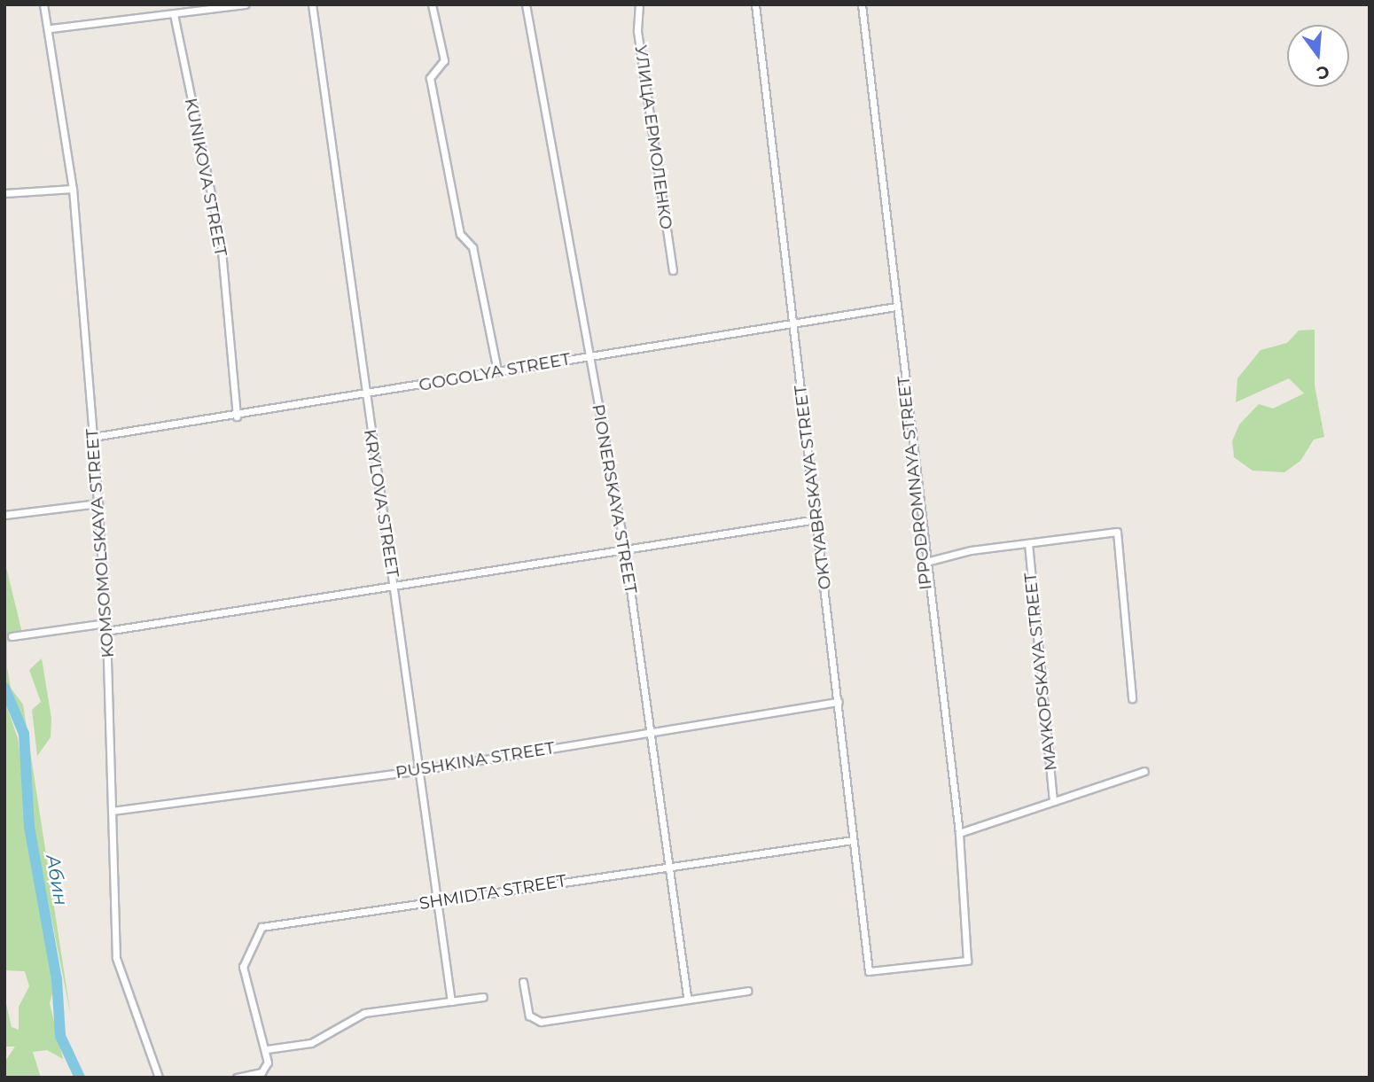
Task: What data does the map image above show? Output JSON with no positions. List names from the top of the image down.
{
  "streets": {
    "street": [
      "УЛИЦА ЕРМОЛЕНКО",
      "KUNIKOVA STREET",
      "GOGOLYA STREET",
      "IPPODROMNAYA STREET",
      "OKTYABRSKAYA STREET",
      "PIONERSKAYA STREET",
      "KRYLOVA STREET",
      "KOMSOMOLSKAYA STREET",
      "MAYKOPSKAYA STREET",
      "PUSHKINA STREET",
      "SHMIDTA STREET"
    ]
  },
  "crossings": [
    ["KUNIKOVA STREET", "GOGOLYA STREET"],
    ["GOGOLYA STREET", "IPPODROMNAYA STREET"],
    ["GOGOLYA STREET", "OKTYABRSKAYA STREET"],
    ["GOGOLYA STREET", "PIONERSKAYA STREET"],
    ["GOGOLYA STREET", "KRYLOVA STREET"],
    ["GOGOLYA STREET", "KOMSOMOLSKAYA STREET"],
    ["IPPODROMNAYA STREET", "OKTYABRSKAYA STREET"],
    ["OKTYABRSKAYA STREET", "PUSHKINA STREET"],
    ["OKTYABRSKAYA STREET", "SHMIDTA STREET"],
    ["PIONERSKAYA STREET", "PUSHKINA STREET"],
    ["PIONERSKAYA STREET", "SHMIDTA STREET"],
    ["KRYLOVA STREET", "PUSHKINA STREET"],
    ["KRYLOVA STREET", "SHMIDTA STREET"],
    ["KOMSOMOLSKAYA STREET", "PUSHKINA STREET"]
  ],
  "water": ["Абин"],
  "north": "bottom"
}
